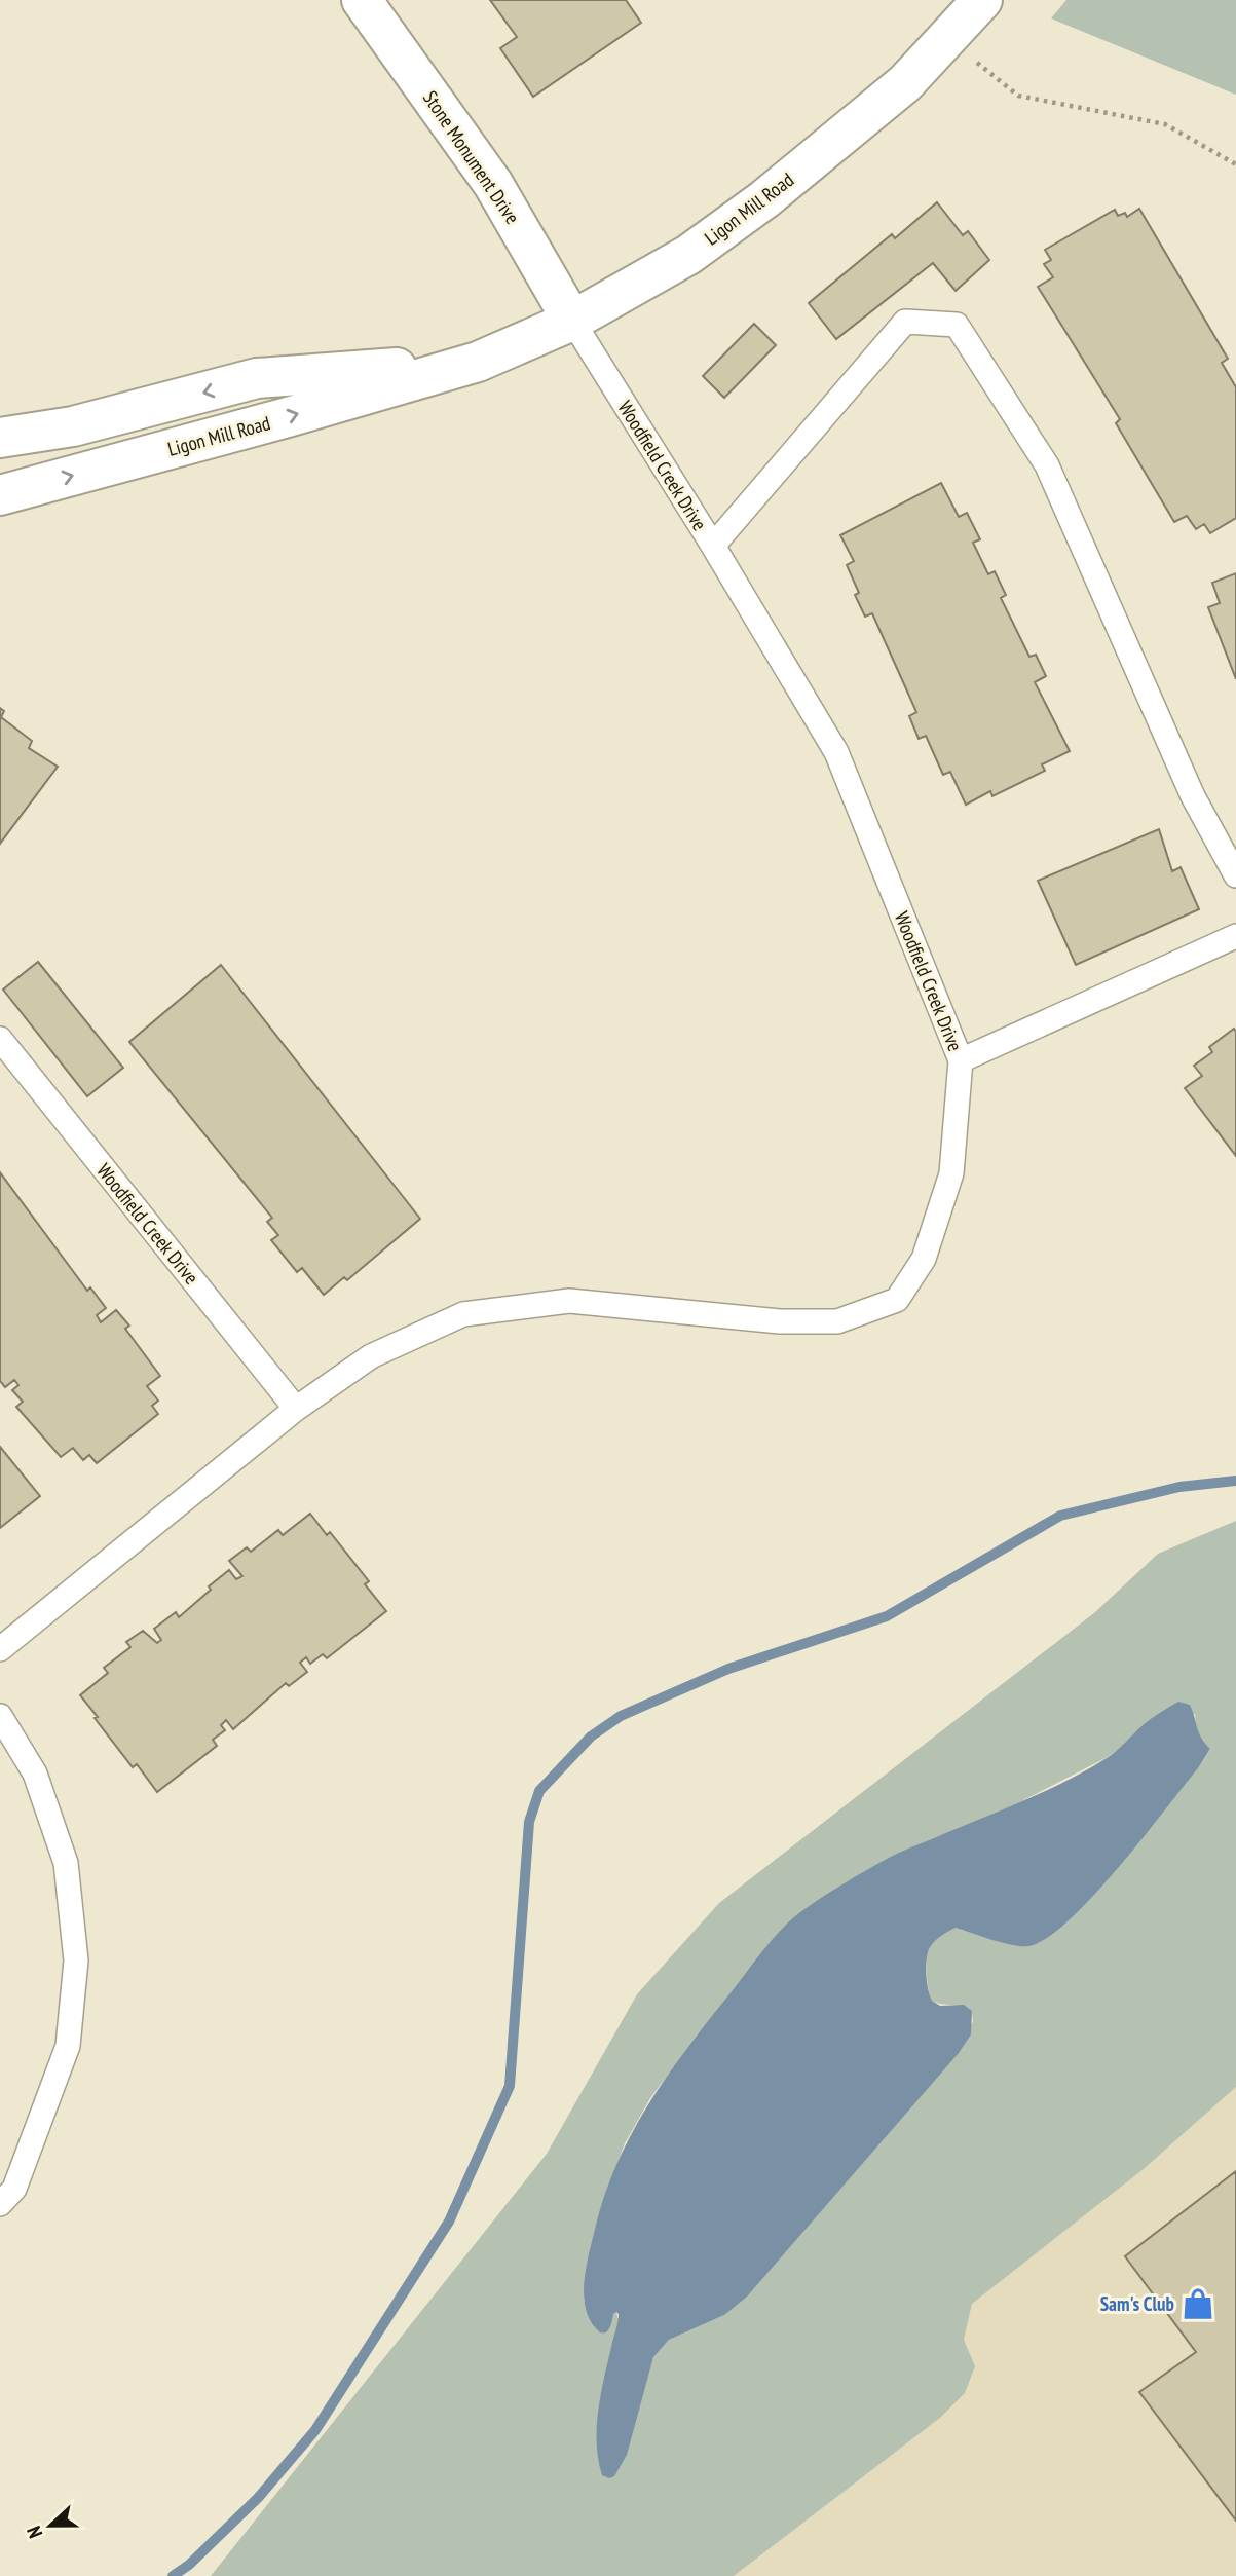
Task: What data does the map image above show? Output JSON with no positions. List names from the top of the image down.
{
  "streets": {
    "main road": ["Stone Monument Drive", "Ligon Mill Road"],
    "lane": ["Woodfield Creek Drive"]
  },
  "crossings": [
    ["Stone Monument Drive", "Ligon Mill Road"],
    ["Stone Monument Drive", "Woodfield Creek Drive"],
    ["Ligon Mill Road", "Woodfield Creek Drive"]
  ],
  "places": {
    "shop": ["Sam's Club"]
  },
  "north": "left"
}
